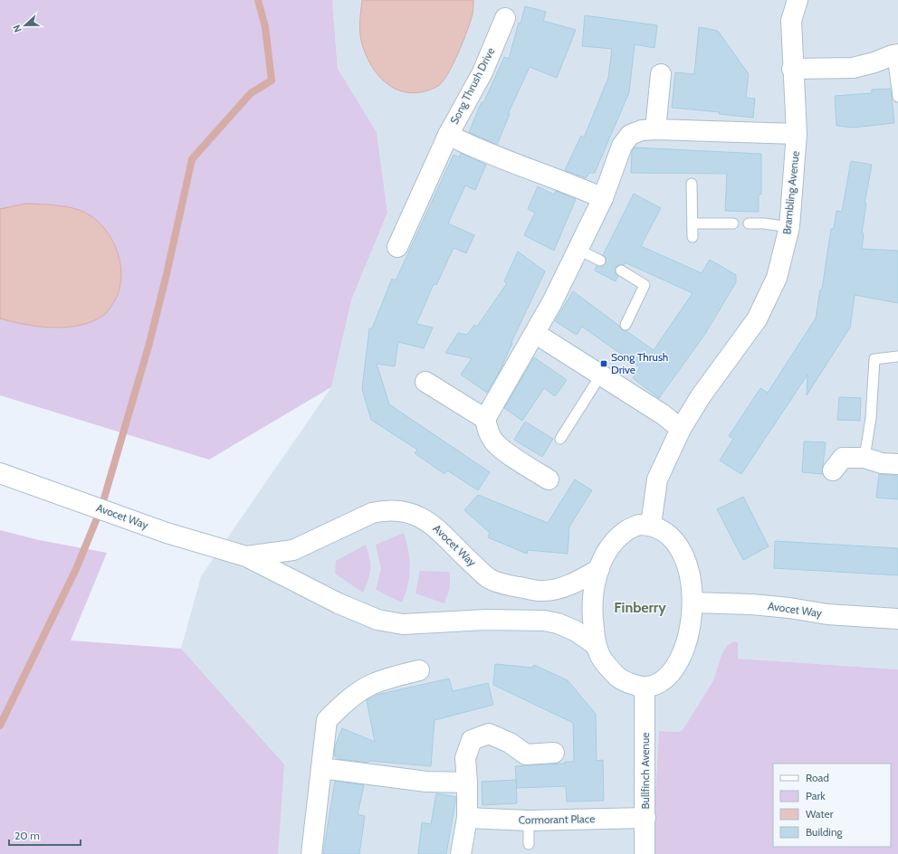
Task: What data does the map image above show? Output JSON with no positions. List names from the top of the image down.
{
  "streets": {
    "street": [
      "Song Thrush Drive",
      "Brambling Avenue",
      "Avocet Way",
      "Bullfinch Avenue",
      "Cormorant Place"
    ]
  },
  "crossings": [
    ["Bullfinch Avenue", "Cormorant Place"]
  ],
  "districts": ["Finberry"],
  "places": {
    "transit": ["Song Thrush Drive"]
  },
  "legend": [
    "Road",
    "Park",
    "Water",
    "Building"
  ],
  "scale_bar": "20 m",
  "north": "left"
}
